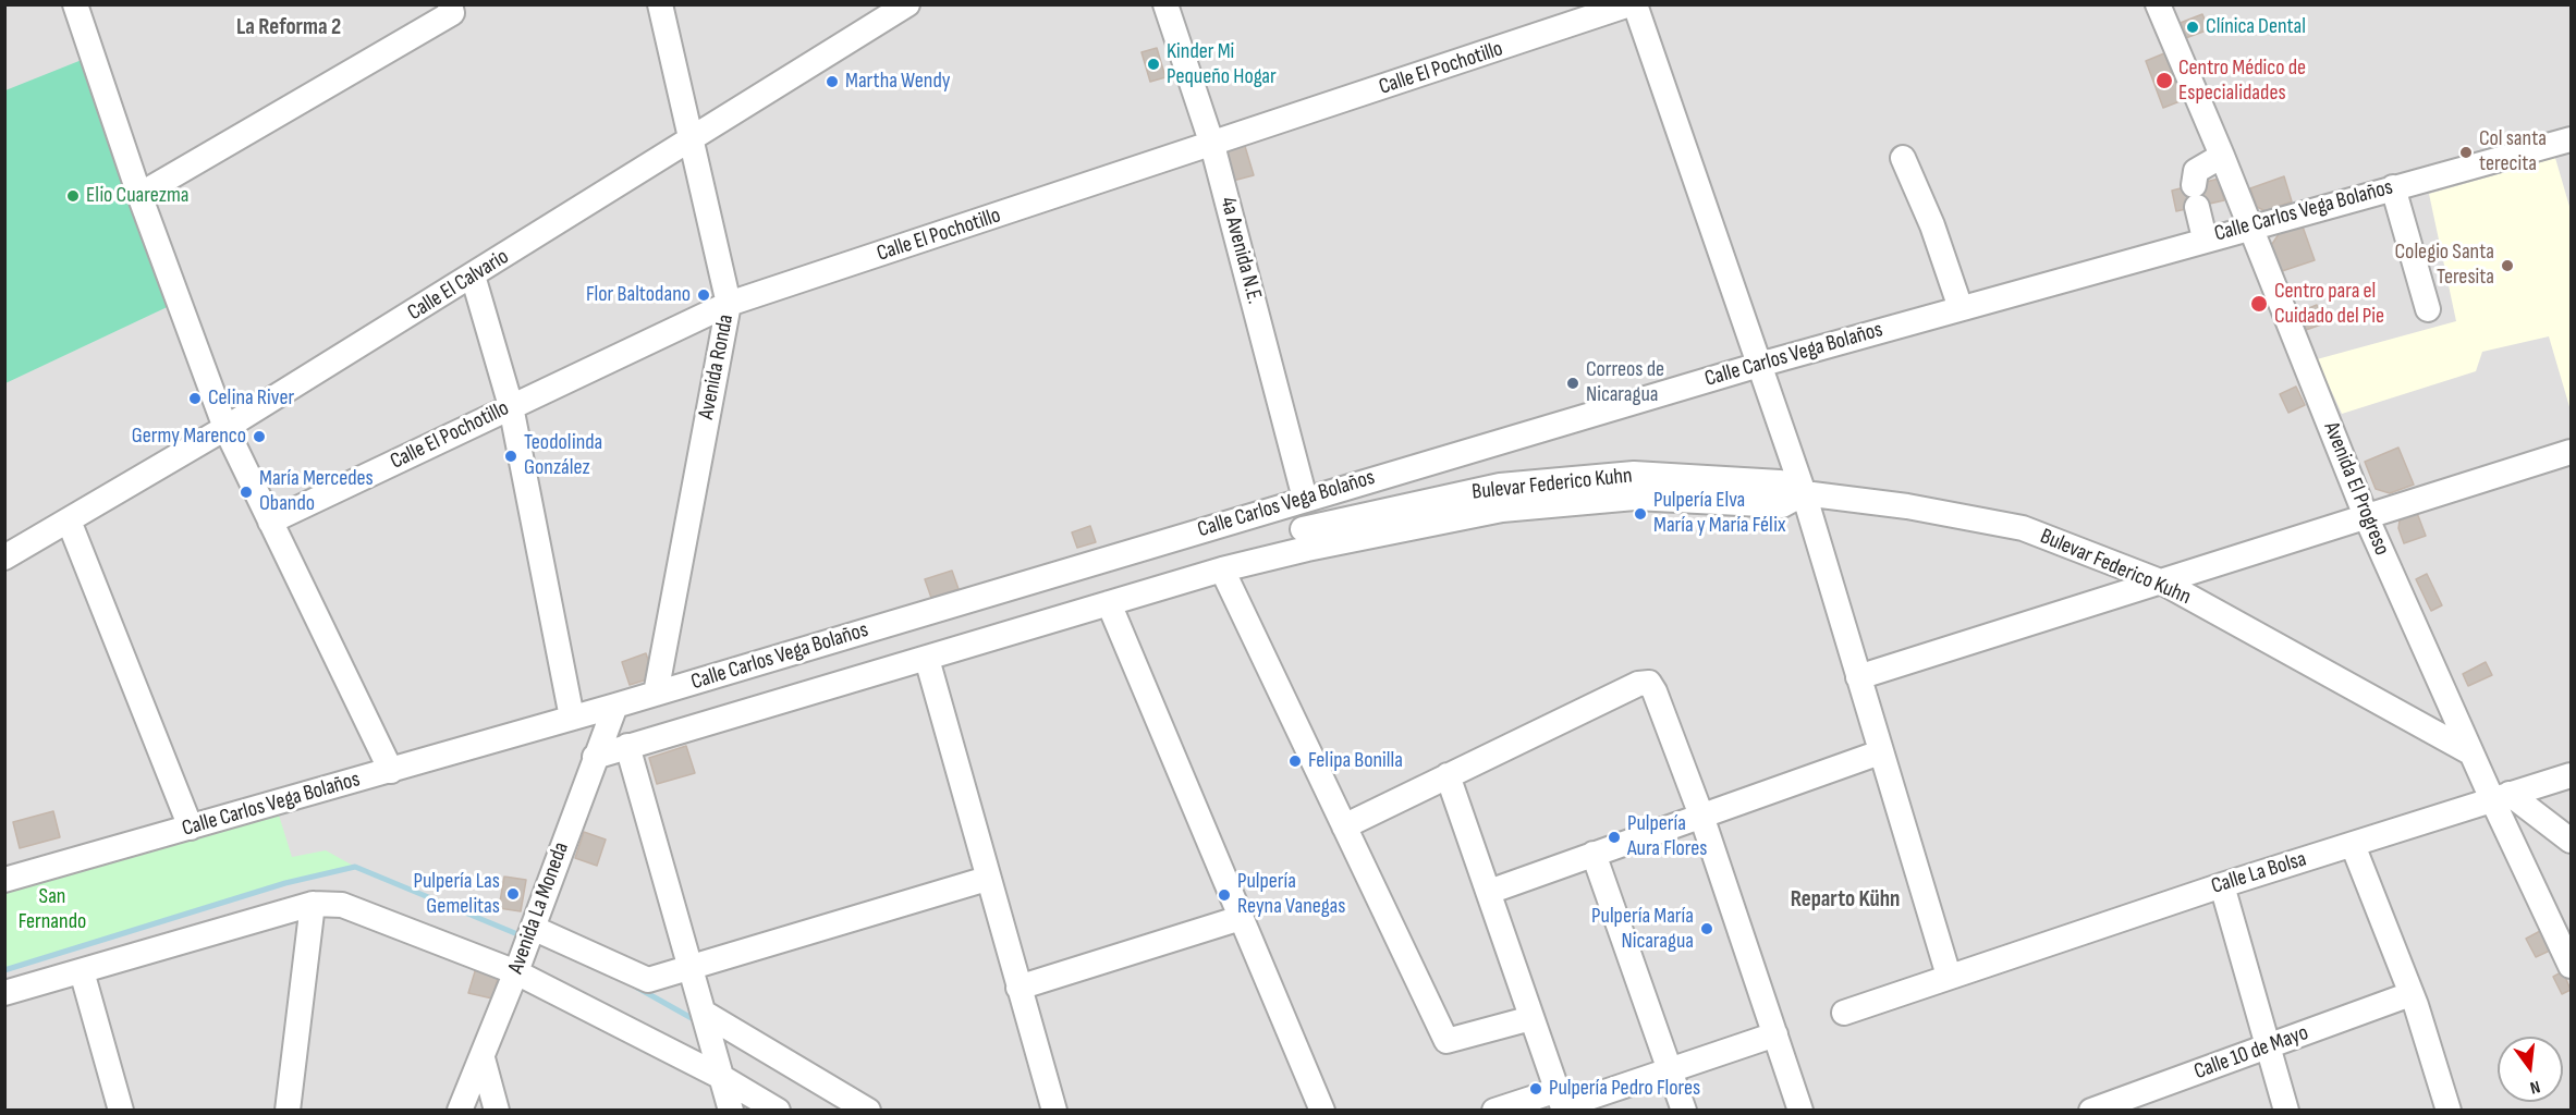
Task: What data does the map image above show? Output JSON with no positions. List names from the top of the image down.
{
  "streets": {
    "street": [
      "Calle El Pochotillo",
      "Calle Carlos Vega Bolaños",
      "4a Avenida N.E.",
      "Calle El Calvario",
      "Avenida Ronda",
      "Bulevar Federico Kuhn",
      "Avenida El Progreso",
      "Calle La Bolsa",
      "Avenida La Moneda",
      "Calle 10 de Mayo"
    ]
  },
  "crossings": [
    ["Calle El Pochotillo", "4a Avenida N.E."],
    ["Calle El Pochotillo", "Avenida Ronda"],
    ["Calle Carlos Vega Bolaños", "4a Avenida N.E."],
    ["Calle Carlos Vega Bolaños", "Avenida Ronda"],
    ["Calle Carlos Vega Bolaños", "Bulevar Federico Kuhn"],
    ["Calle Carlos Vega Bolaños", "Avenida El Progreso"],
    ["Calle Carlos Vega Bolaños", "Avenida La Moneda"],
    ["4a Avenida N.E.", "Bulevar Federico Kuhn"],
    ["Calle El Calvario", "Avenida Ronda"],
    ["Bulevar Federico Kuhn", "Avenida El Progreso"],
    ["Avenida El Progreso", "Calle La Bolsa"]
  ],
  "districts": ["La Reforma 2", "Reparto Kühn"],
  "parks": ["San Fernando"],
  "places": [
    "Clínica Dental",
    "Kinder Mi Pequeño Hogar",
    "Centro Médico de Especialidades",
    "Martha Wendy",
    "Col santa terecita",
    "Elio Cuarezma",
    "Colegio Santa Teresita",
    "Flor Baltodano",
    "Centro para el Cuidado del Pie",
    "Correos de Nicaragua",
    "Celina River",
    "Germy Marenco",
    "Teodolinda González",
    "María Mercedes Obando",
    "Pulpería Elva María y María Félix",
    "Felipa Bonilla",
    "Pulpería Aura Flores",
    "Pulpería Las Gemelitas",
    "Pulpería Reyna Vanegas",
    "Pulpería María Nicaragua",
    "Pulpería Pedro Flores"
  ],
  "north": "bottom"
}
